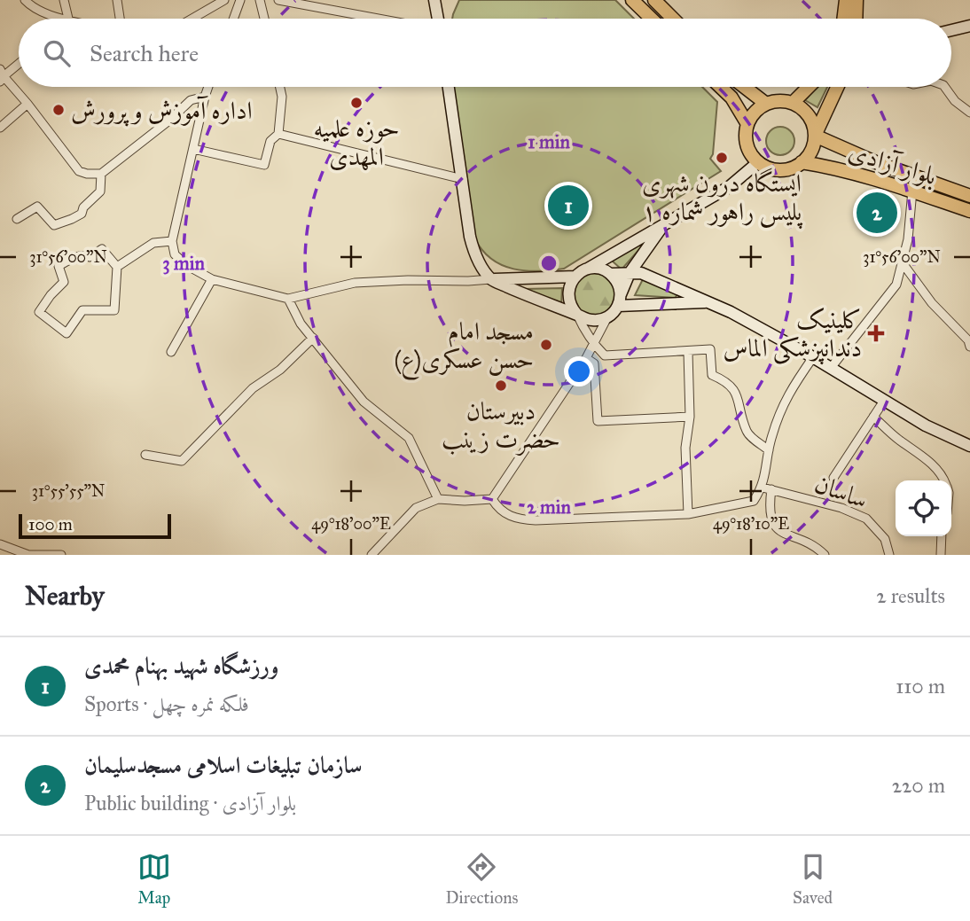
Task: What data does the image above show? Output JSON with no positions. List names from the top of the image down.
{
  "streets": {
    "main road": ["بلوار آزادی"],
    "street": ["ساسان"]
  },
  "places": {
    "other": [
      "حوزه علمیه المهدی",
      "اداره آموزش و پرورش",
      "ایستگاه درون شهری پلیس راهور شماره ۱",
      "مسجد امام حسن عسکری(ع)",
      "دبیرستان حضرت زینب"
    ],
    "health": ["کلینیک دندانپزشکی الماس"]
  },
  "scale_bar": "100 m",
  "page": {
    "search": "Search here",
    "pins": ["1", "2"],
    "scale": "100 m",
    "heading": ["Nearby", "2 results"],
    "list": [
      {
        "mark": "1",
        "name": "ورزشگاه شهید بهنام محمدی",
        "note": "Sports · فلکه نمره چهل",
        "value": "110 m"
      },
      {
        "mark": "2",
        "name": "سازمان تبلیغات اسلامی مسجدسلیمان",
        "note": "Public building · بلوار آزادی",
        "value": "220 m"
      }
    ],
    "nav": ["Map", "Directions", "Saved"]
  },
  "coordinates": [
    "31°56'00\"N",
    "31°55'55\"N",
    "49°18'00\"E",
    "49°18'10\"E"
  ],
  "rings": ["1 min", "3 min", "2 min"]
}
